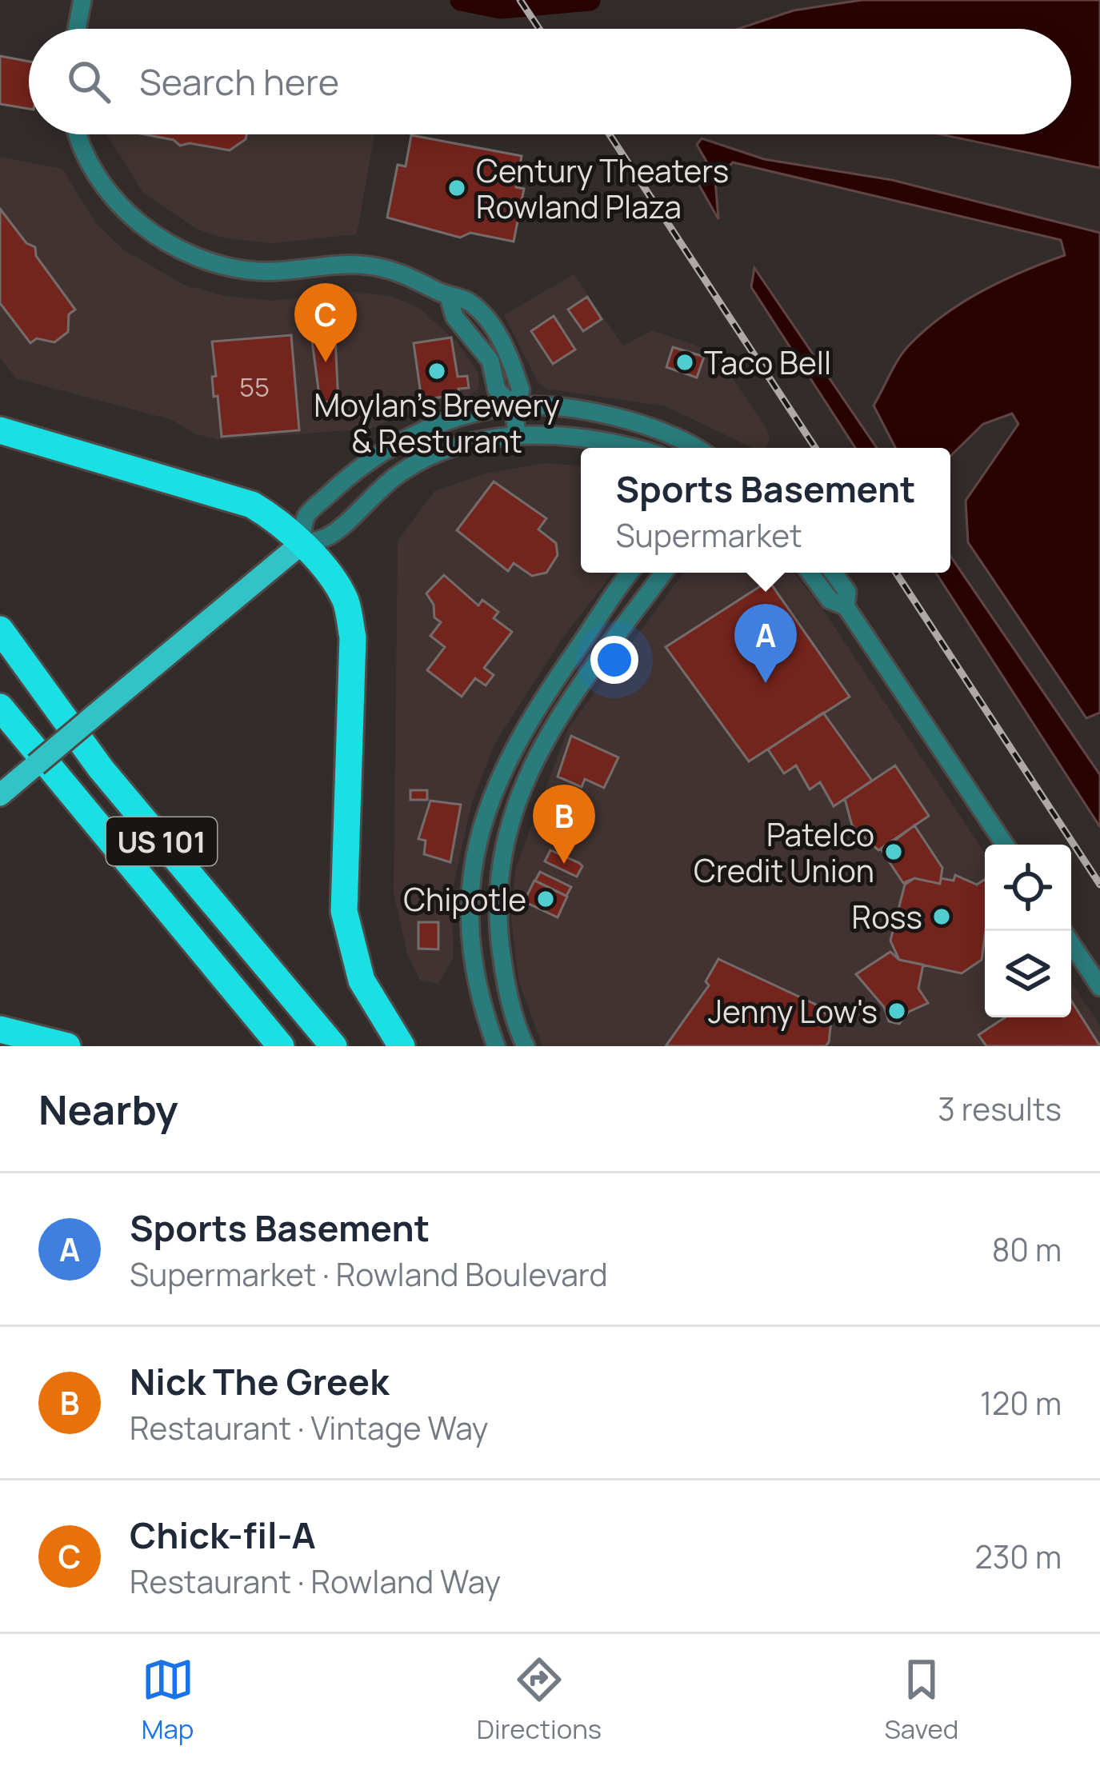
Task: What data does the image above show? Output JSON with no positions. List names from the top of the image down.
{
  "streets": {
    "highway": ["US 101"]
  },
  "places": [
    "Century Theaters Rowland Plaza",
    "Taco Bell",
    "Moylan's Brewery & Resturant",
    "Patelco Credit Union",
    "Chipotle",
    "Ross",
    "Jenny Low's"
  ],
  "house_numbers": ["55"],
  "page": {
    "search": "Search here",
    "pins": ["C", "A", "B"],
    "popup": ["Sports Basement", "Supermarket"],
    "heading": ["Nearby", "3 results"],
    "list": [
      {
        "mark": "A",
        "name": "Sports Basement",
        "note": "Supermarket · Rowland Boulevard",
        "value": "80 m"
      },
      {
        "mark": "B",
        "name": "Nick The Greek",
        "note": "Restaurant · Vintage Way",
        "value": "120 m"
      },
      {
        "mark": "C",
        "name": "Chick-fil-A",
        "note": "Restaurant · Rowland Way",
        "value": "230 m"
      }
    ],
    "nav": ["Map", "Directions", "Saved"]
  }
}
